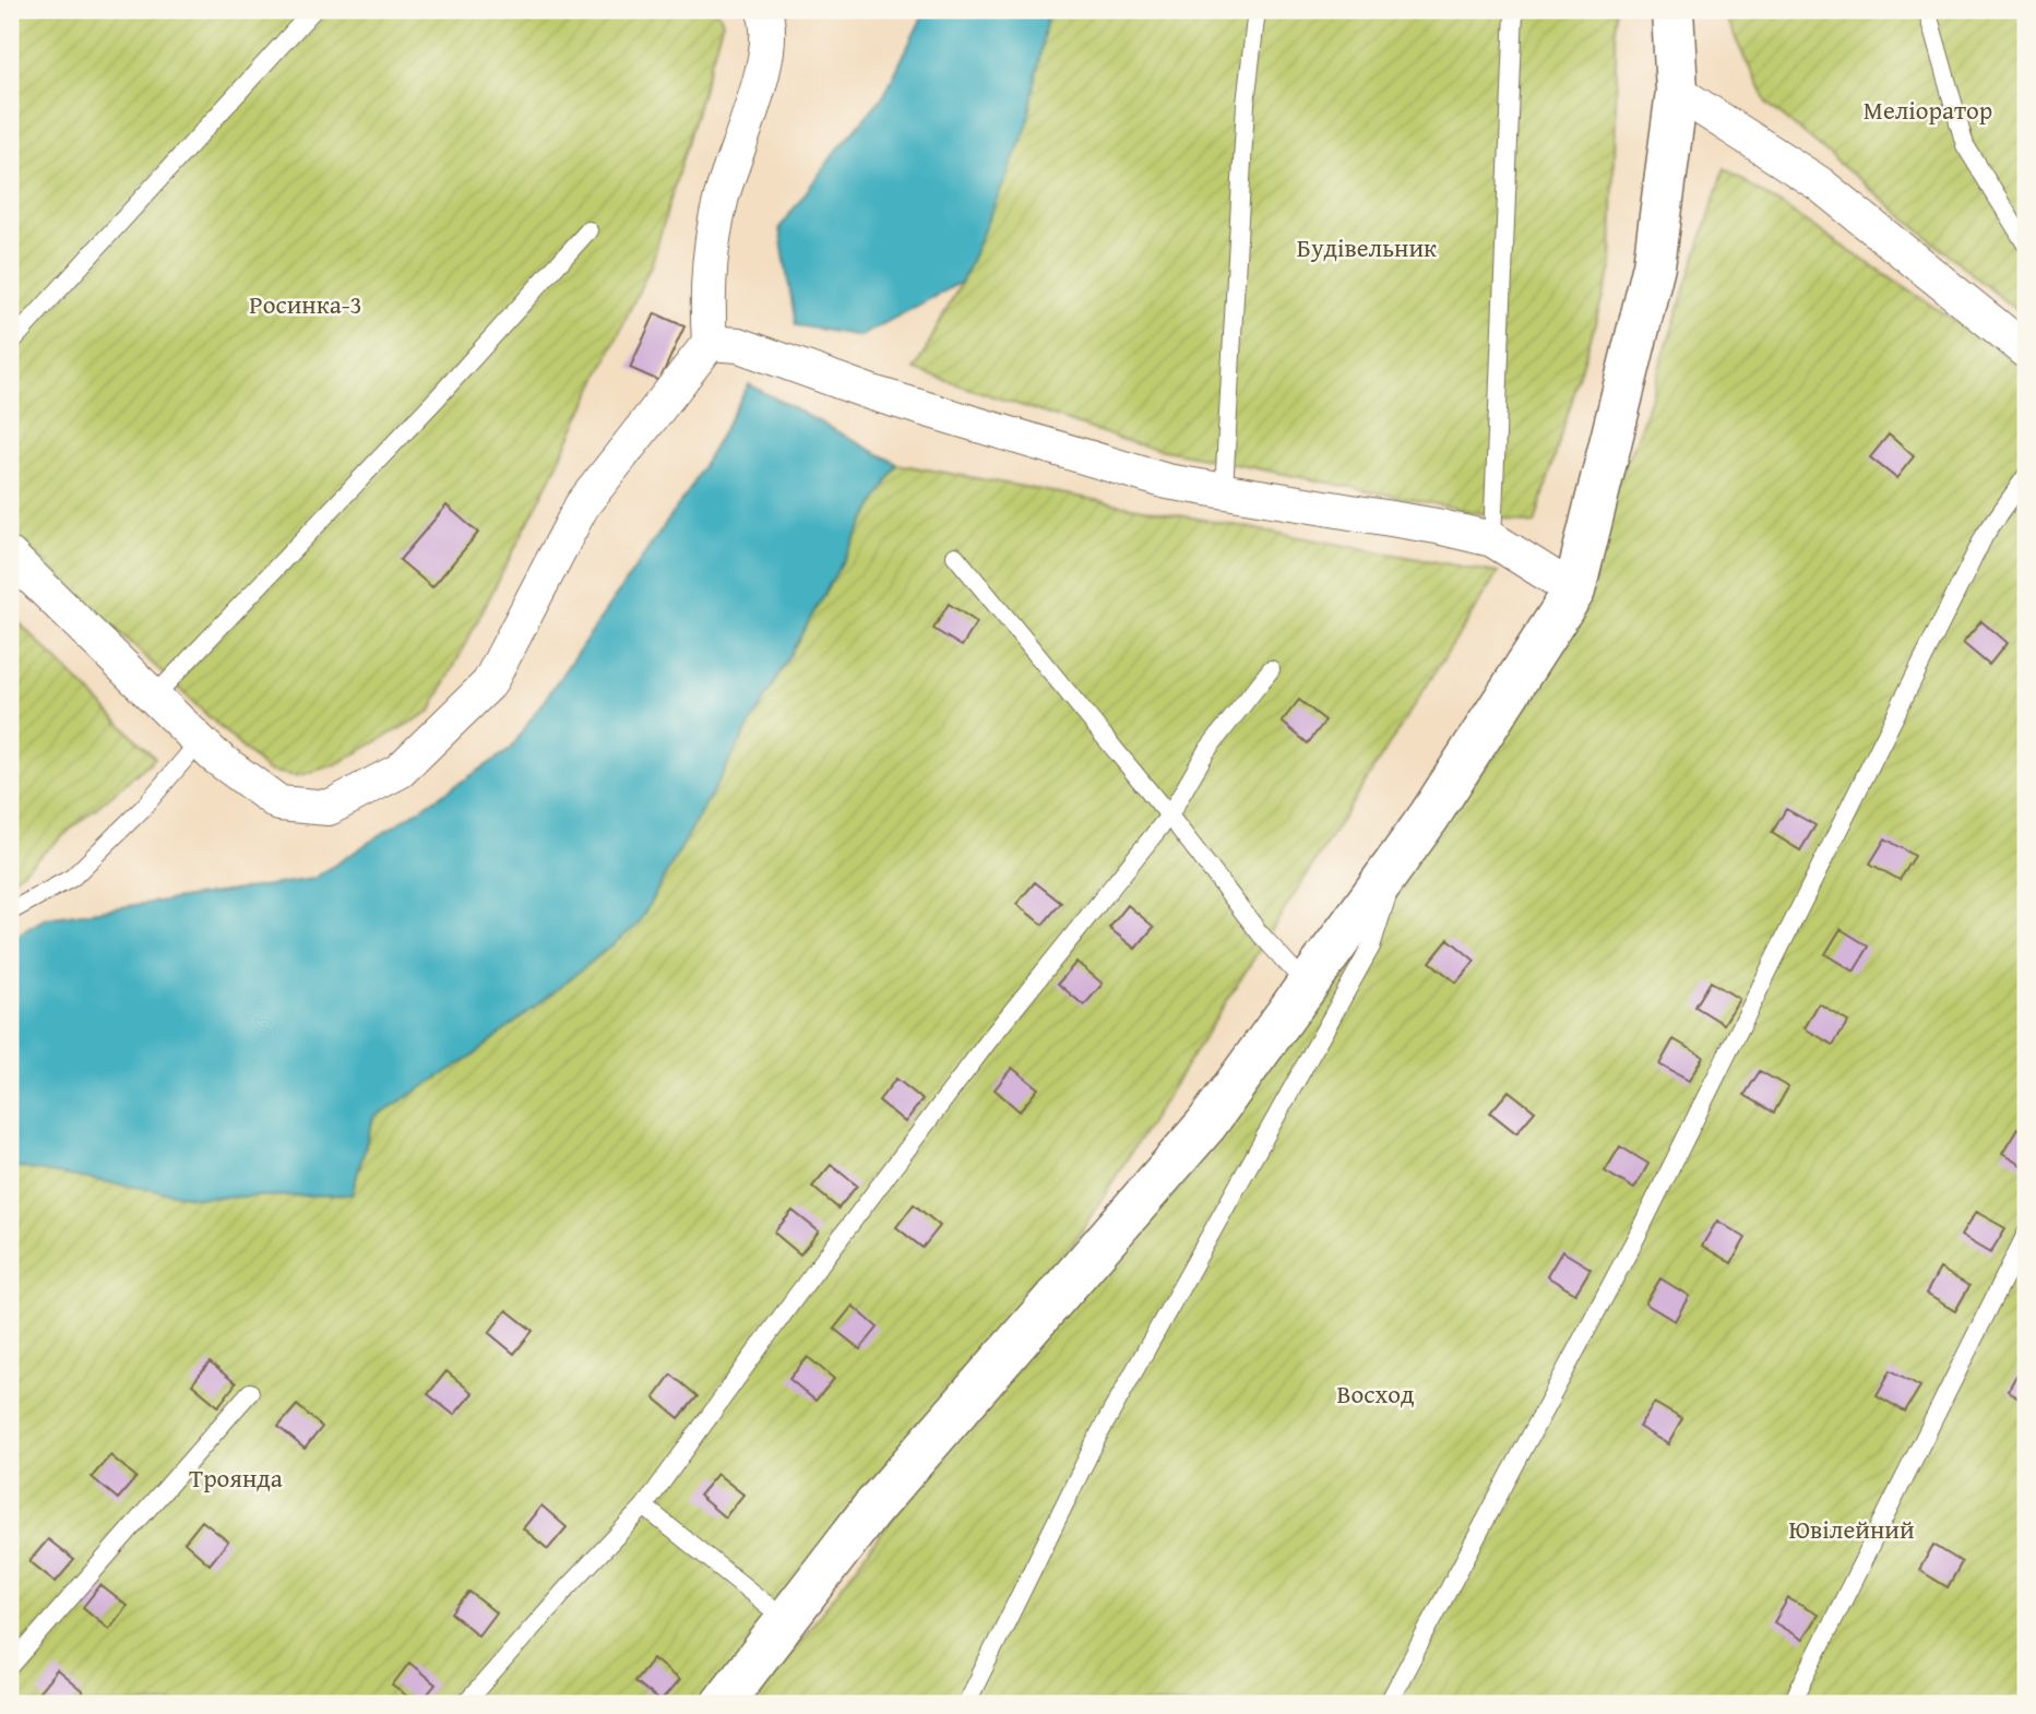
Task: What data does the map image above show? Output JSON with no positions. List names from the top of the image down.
{
  "parks": [
    "Меліоратор",
    "Будівельник",
    "Росинка-3",
    "Восход",
    "Троянда",
    "Ювілейний"
  ]
}
